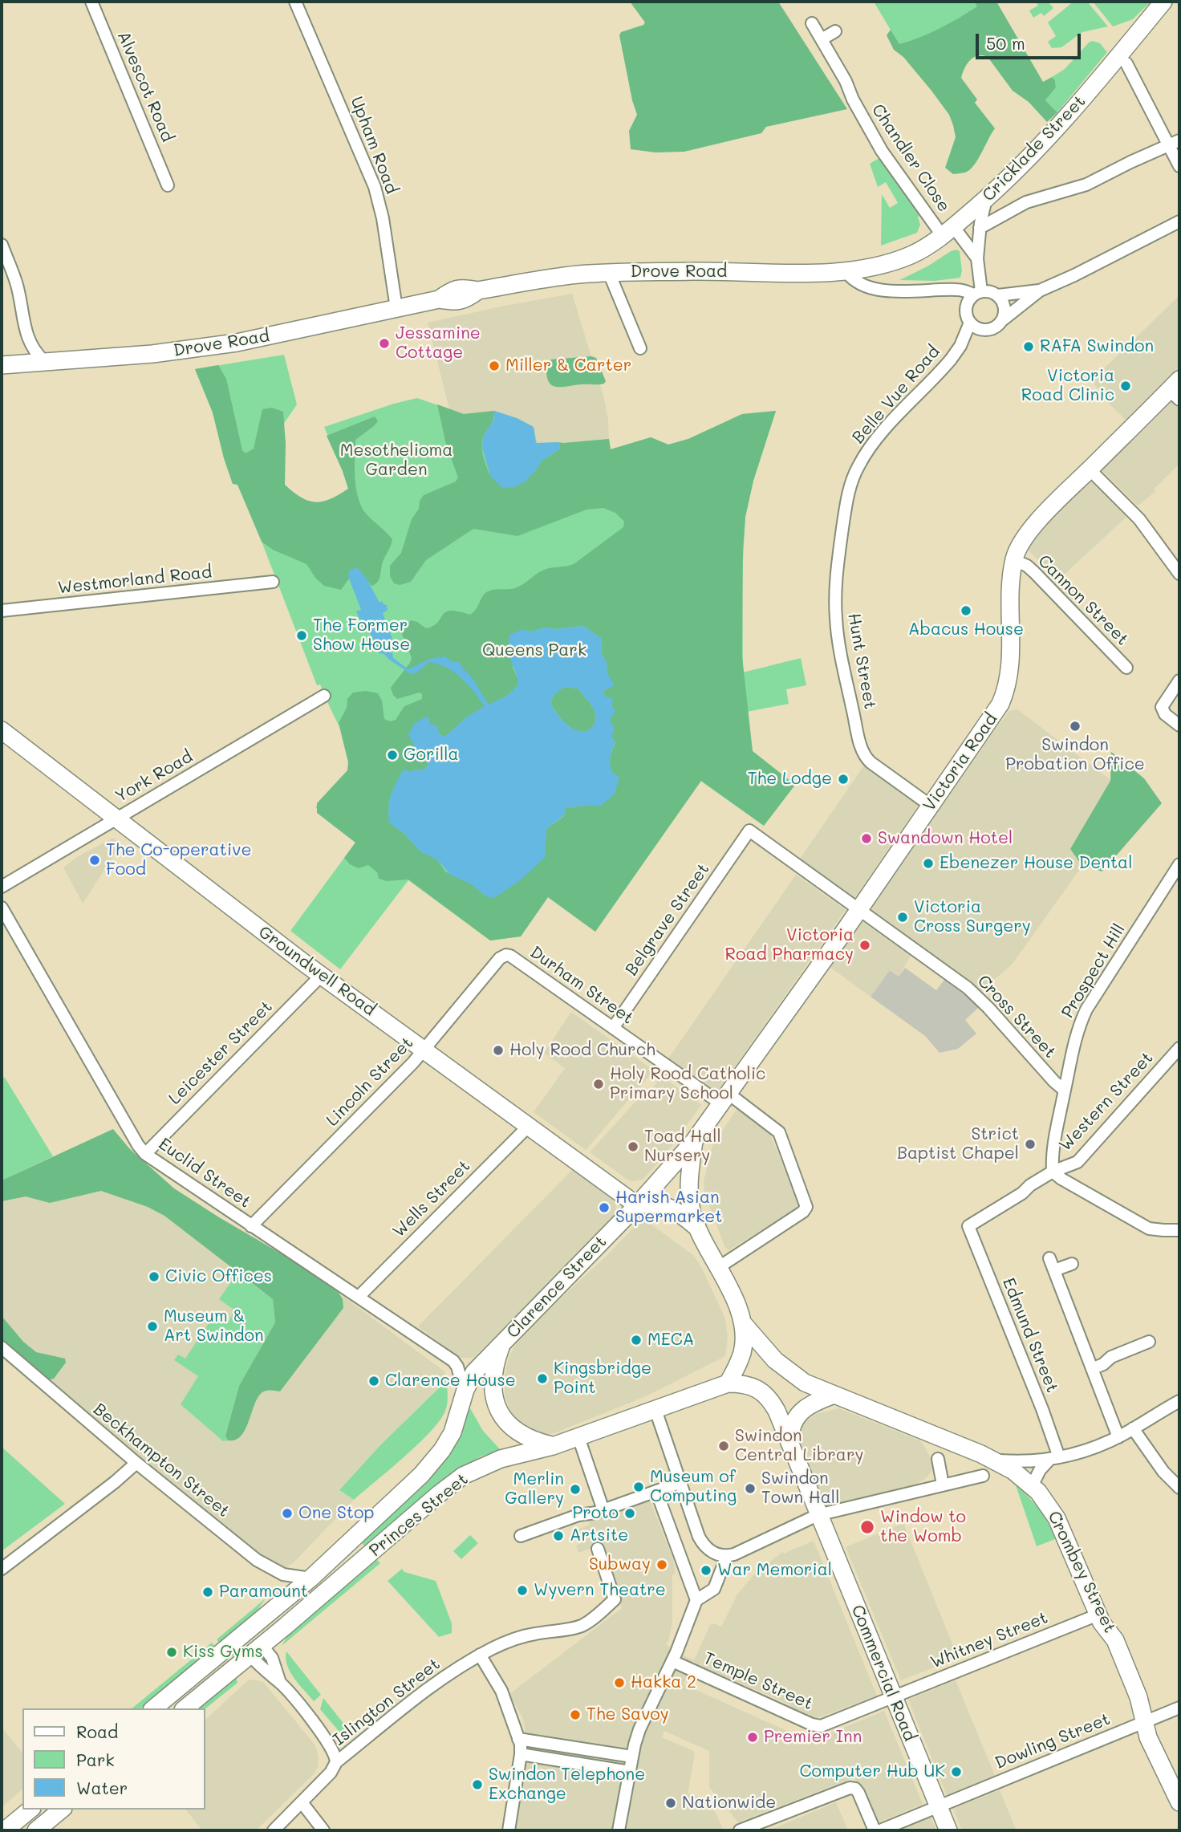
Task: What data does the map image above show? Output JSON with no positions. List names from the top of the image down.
{
  "streets": {
    "street": [
      "Alvescot Road",
      "Upham Road",
      "Cricklade Street",
      "Chandler Close",
      "Drove Road",
      "Belle Vue Road",
      "Westmorland Road",
      "Cannon Street",
      "Hunt Street",
      "Victoria Road",
      "York Road",
      "Belgrave Street",
      "Groundwell Road",
      "Prospect Hill",
      "Durham Street",
      "Cross Street",
      "Leicester Street",
      "Lincoln Street",
      "Western Street",
      "Euclid Street",
      "Wells Street",
      "Clarence Street",
      "Edmund Street",
      "Beckhampton Street",
      "Princes Street",
      "Crombey Street",
      "Whitney Street",
      "Commercial Road",
      "Temple Street",
      "Islington Street",
      "Dowling Street"
    ]
  },
  "crossings": [
    ["Upham Road", "Drove Road"],
    ["Cricklade Street", "Chandler Close"],
    ["Cricklade Street", "Drove Road"],
    ["Cricklade Street", "Belle Vue Road"],
    ["Chandler Close", "Belle Vue Road"],
    ["Belle Vue Road", "Hunt Street"],
    ["Cannon Street", "Victoria Road"],
    ["Hunt Street", "Victoria Road"],
    ["Victoria Road", "Groundwell Road"],
    ["Victoria Road", "Durham Street"],
    ["Victoria Road", "Cross Street"],
    ["Victoria Road", "Clarence Street"],
    ["Victoria Road", "Princes Street"],
    ["Victoria Road", "Crombey Street"],
    ["Victoria Road", "Commercial Road"],
    ["York Road", "Groundwell Road"],
    ["Belgrave Street", "Durham Street"],
    ["Belgrave Street", "Cross Street"],
    ["Groundwell Road", "Leicester Street"],
    ["Groundwell Road", "Lincoln Street"],
    ["Groundwell Road", "Wells Street"],
    ["Groundwell Road", "Clarence Street"],
    ["Prospect Hill", "Cross Street"],
    ["Prospect Hill", "Western Street"],
    ["Durham Street", "Lincoln Street"],
    ["Leicester Street", "Euclid Street"],
    ["Lincoln Street", "Euclid Street"],
    ["Western Street", "Edmund Street"],
    ["Euclid Street", "Wells Street"],
    ["Euclid Street", "Princes Street"],
    ["Clarence Street", "Princes Street"],
    ["Beckhampton Street", "Princes Street"],
    ["Princes Street", "Commercial Road"],
    ["Crombey Street", "Whitney Street"],
    ["Crombey Street", "Dowling Street"],
    ["Whitney Street", "Commercial Road"],
    ["Whitney Street", "Temple Street"],
    ["Commercial Road", "Temple Street"],
    ["Commercial Road", "Dowling Street"]
  ],
  "parks": ["Mesothelioma Garden", "Queens Park"],
  "places": [
    "Jessamine Cottage",
    "RAFA Swindon",
    "Miller & Carter",
    "Victoria Road Clinic",
    "Abacus House",
    "The Former Show House",
    "Swindon Probation Office",
    "Gorilla",
    "The Lodge",
    "Swandown Hotel",
    "The Co-operative Food",
    "Ebenezer House Dental",
    "Victoria Cross Surgery",
    "Victoria Road Pharmacy",
    "Holy Rood Church",
    "Holy Rood Catholic Primary School",
    "Strict Baptist Chapel",
    "Toad Hall Nursery",
    "Harish Asian Supermarket",
    "Civic Offices",
    "Museum & Art Swindon",
    "MECA",
    "Kingsbridge Point",
    "Clarence House",
    "Swindon Central Library",
    "Museum of Computing",
    "Swindon Town Hall",
    "Merlin Gallery",
    "One Stop",
    "Proto",
    "Window to the Womb",
    "Artsite",
    "Subway",
    "War Memorial",
    "Wyvern Theatre",
    "Paramount",
    "Kiss Gyms",
    "Hakka 2",
    "The Savoy",
    "Premier Inn",
    "Computer Hub UK",
    "Swindon Telephone Exchange",
    "Nationwide"
  ],
  "legend": ["Road", "Park", "Water"],
  "scale_bar": "50 m"
}
